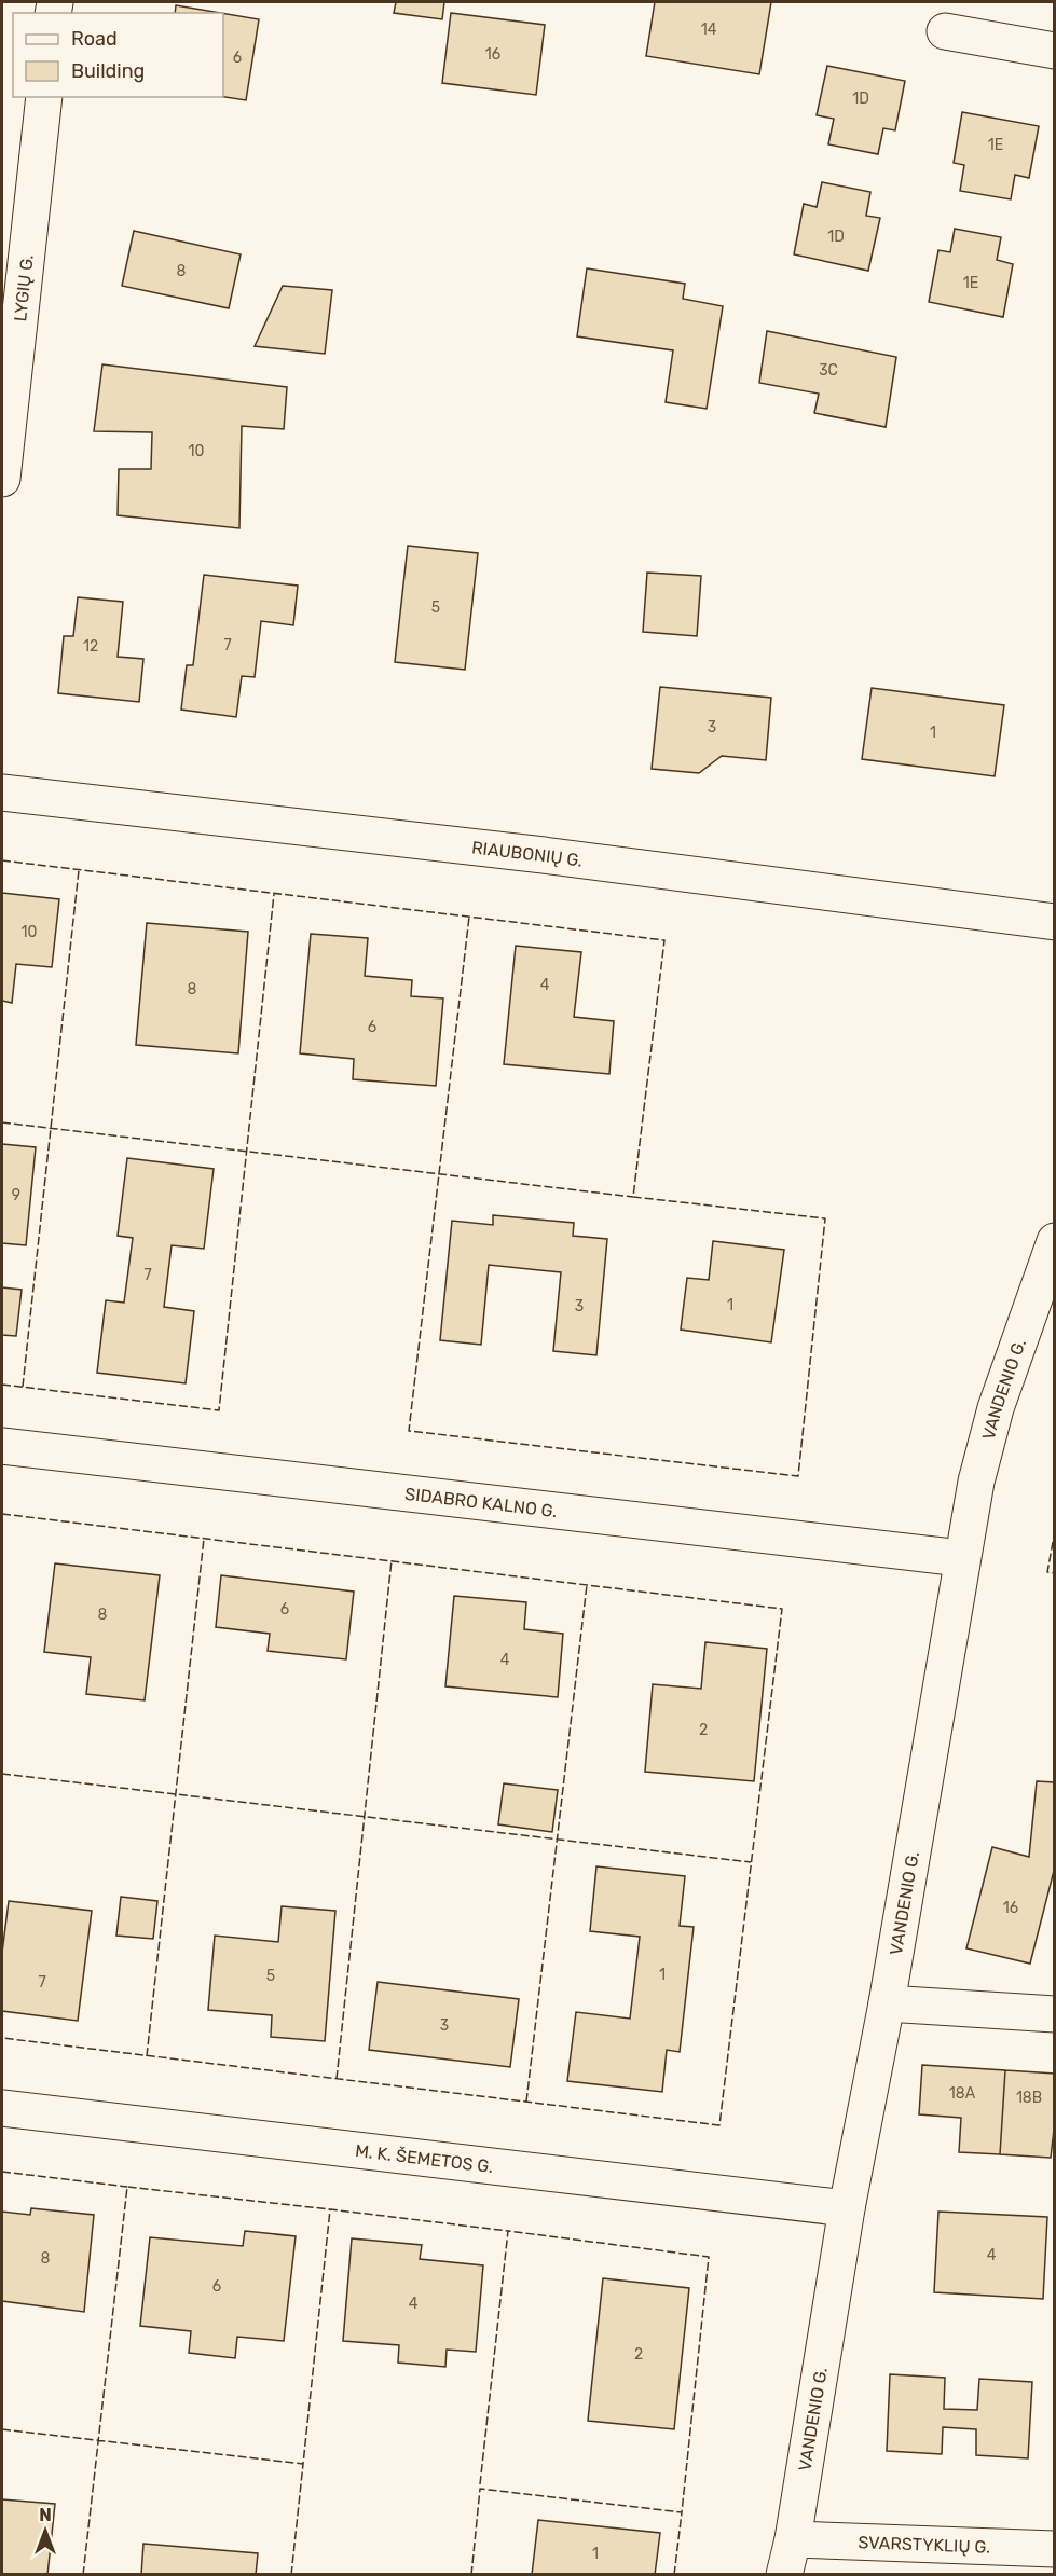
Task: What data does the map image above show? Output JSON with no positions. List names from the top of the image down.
{
  "streets": {
    "street": [
      "LYGIŲ G.",
      "RIAUBONIŲ G.",
      "VANDENIO G.",
      "SIDABRO KALNO G.",
      "M. K. ŠEMETOS G.",
      "SVARSTYKLIŲ G."
    ]
  },
  "crossings": [
    ["VANDENIO G.", "SIDABRO KALNO G."],
    ["VANDENIO G.", "M. K. ŠEMETOS G."],
    ["VANDENIO G.", "SVARSTYKLIŲ G."]
  ],
  "house_numbers": [
    "14",
    "16",
    "6",
    "1D",
    "1E",
    "1D",
    "8",
    "1E",
    "3C",
    "10",
    "5",
    "7",
    "12",
    "3",
    "1",
    "10",
    "4",
    "8",
    "6",
    "9",
    "7",
    "1",
    "3",
    "6",
    "8",
    "4",
    "2",
    "16",
    "1",
    "5",
    "7",
    "3",
    "18A",
    "18B",
    "4",
    "8",
    "6",
    "4",
    "2",
    "1"
  ],
  "legend": ["Road", "Building"],
  "north": "top"
}
